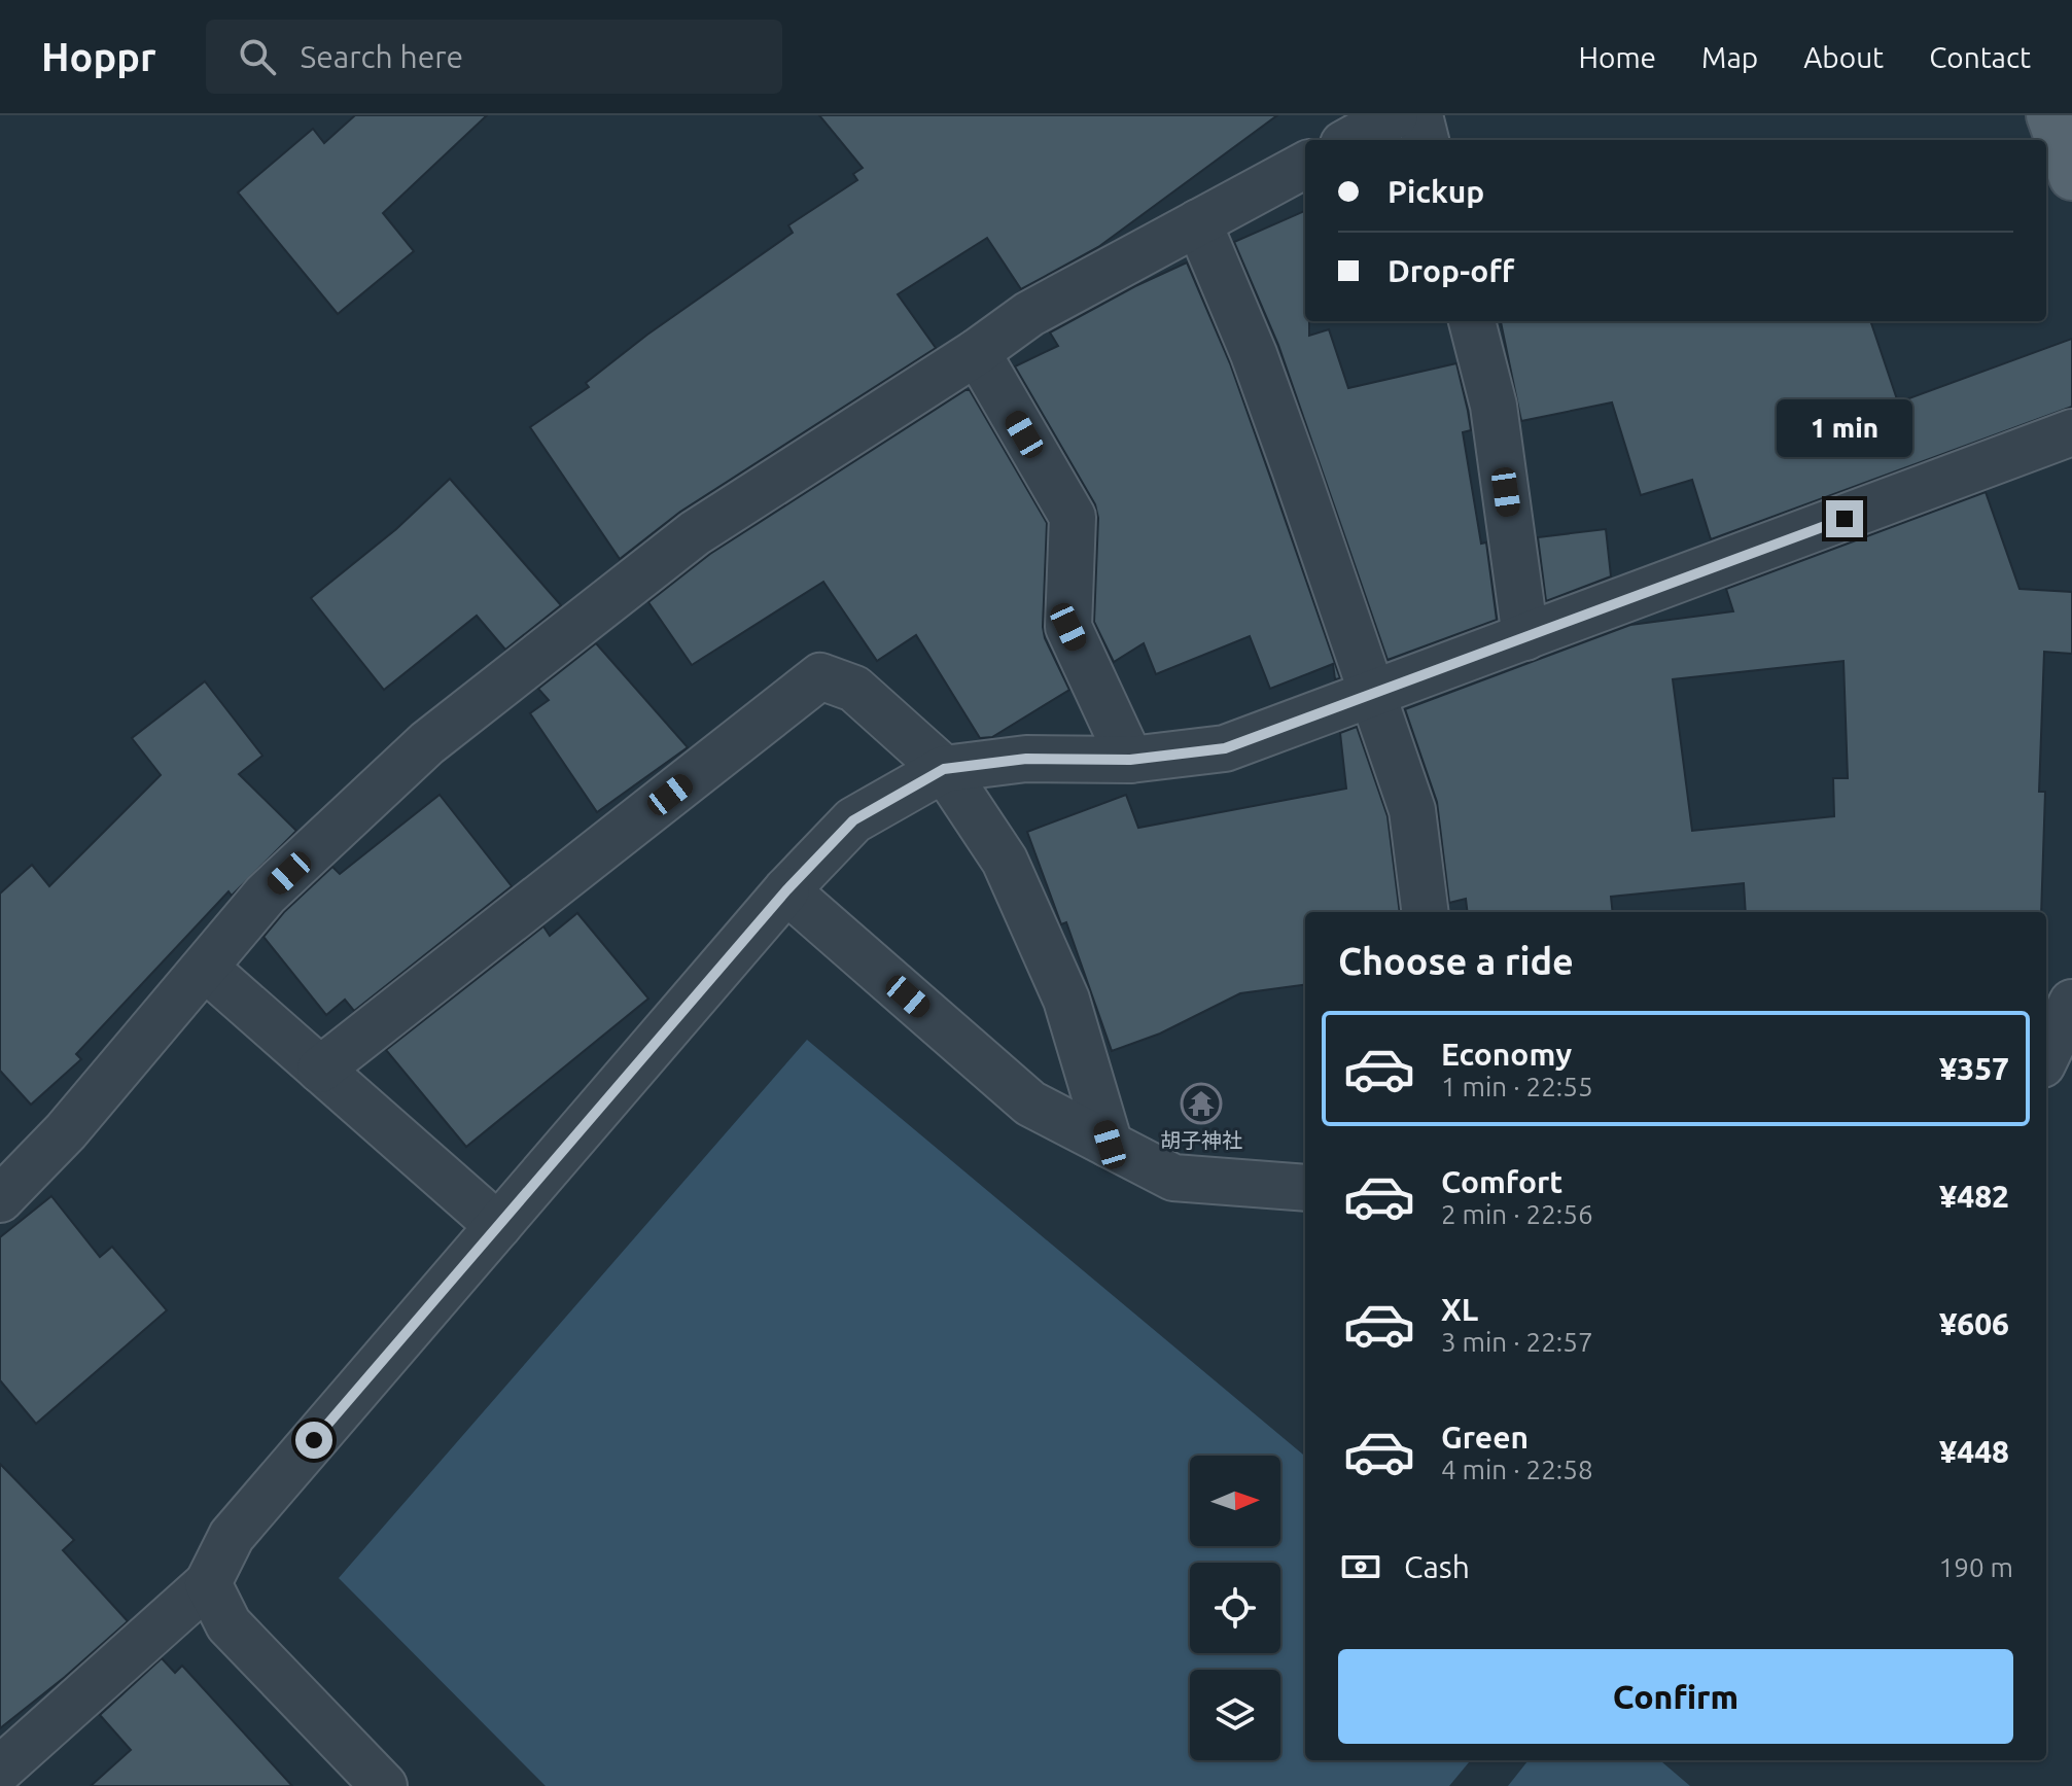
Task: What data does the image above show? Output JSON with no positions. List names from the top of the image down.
{
  "places": {
    "temple": ["胡子神社"]
  },
  "north": "right",
  "page": {
    "header": "Hoppr",
    "search": "Search here",
    "nav": [
      "Home",
      "Map",
      "About",
      "Contact"
    ],
    "banner": ["Pickup", "Drop-off"],
    "bubble": "1 min",
    "heading": "Choose a ride",
    "list": [
      {
        "name": "Economy",
        "note": "1 min · 22:55",
        "value": "¥357"
      },
      {
        "name": "Comfort",
        "note": "2 min · 22:56",
        "value": "¥482"
      },
      {
        "name": "XL",
        "note": "3 min · 22:57",
        "value": "¥606"
      },
      {
        "name": "Green",
        "note": "4 min · 22:58",
        "value": "¥448"
      }
    ],
    "pay": ["Cash", "190 m"],
    "buttons": "Confirm"
  }
}
